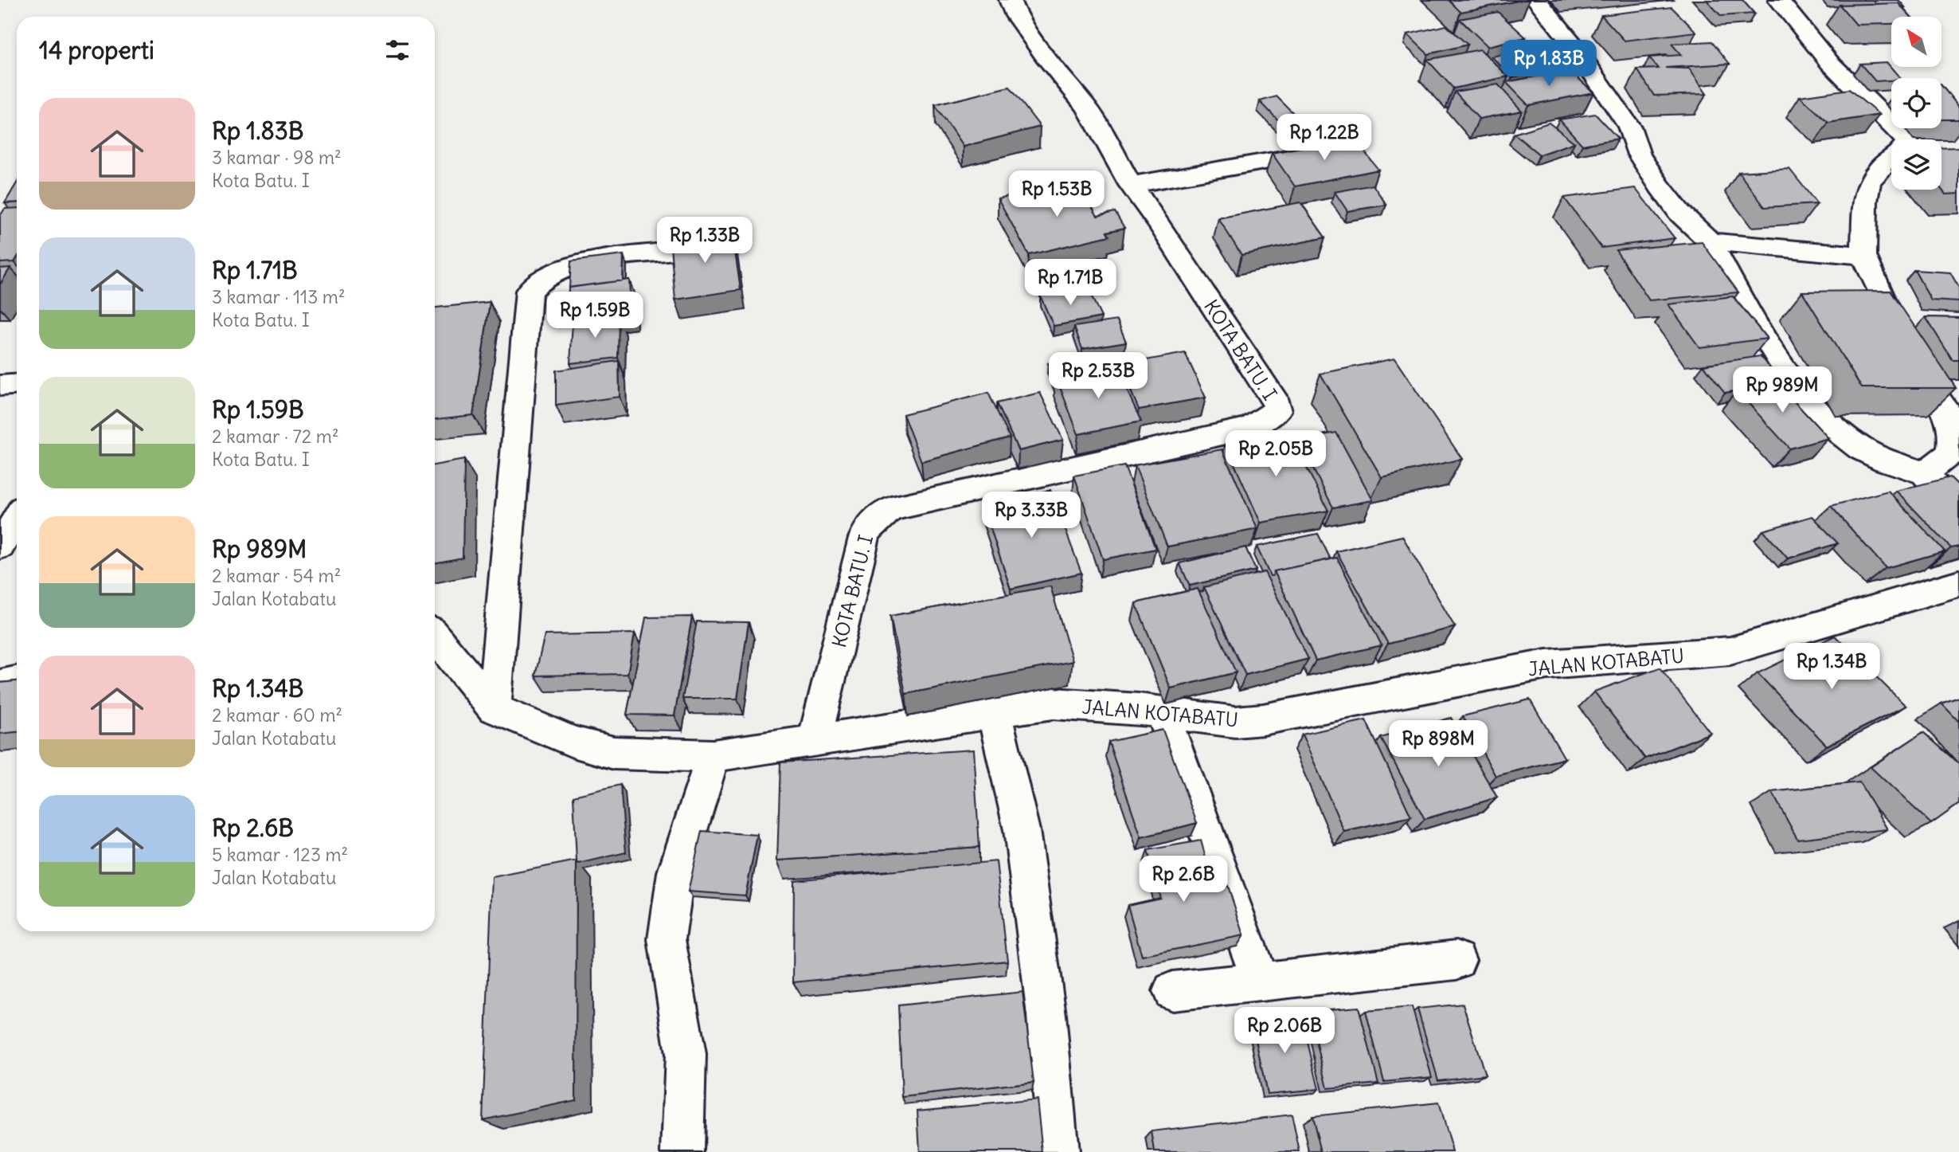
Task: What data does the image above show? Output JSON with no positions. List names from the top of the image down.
{
  "streets": {
    "street": ["KOTA BATU. I", "JALAN KOTABATU"]
  },
  "crossings": [
    ["KOTA BATU. I", "JALAN KOTABATU"]
  ],
  "north": "top left",
  "page": {
    "heading": "14 properti",
    "price": [
      "Rp 1.83B",
      "Rp 1.22B",
      "Rp 1.53B",
      "Rp 1.33B",
      "Rp 1.71B",
      "Rp 1.59B",
      "Rp 2.53B",
      "Rp 989M",
      "Rp 2.05B",
      "Rp 3.33B",
      "Rp 1.34B",
      "Rp 898M",
      "Rp 2.6B",
      "Rp 2.06B"
    ],
    "list": [
      {
        "name": "Rp 1.83B",
        "note": "3 kamar · 98 m² · Kota Batu. I"
      },
      {
        "name": "Rp 1.71B",
        "note": "3 kamar · 113 m² · Kota Batu. I"
      },
      {
        "name": "Rp 1.59B",
        "note": "2 kamar · 72 m² · Kota Batu. I"
      },
      {
        "name": "Rp 989M",
        "note": "2 kamar · 54 m² · Jalan Kotabatu"
      },
      {
        "name": "Rp 1.34B",
        "note": "2 kamar · 60 m² · Jalan Kotabatu"
      },
      {
        "name": "Rp 2.6B",
        "note": "5 kamar · 123 m² · Jalan Kotabatu"
      }
    ]
  }
}
